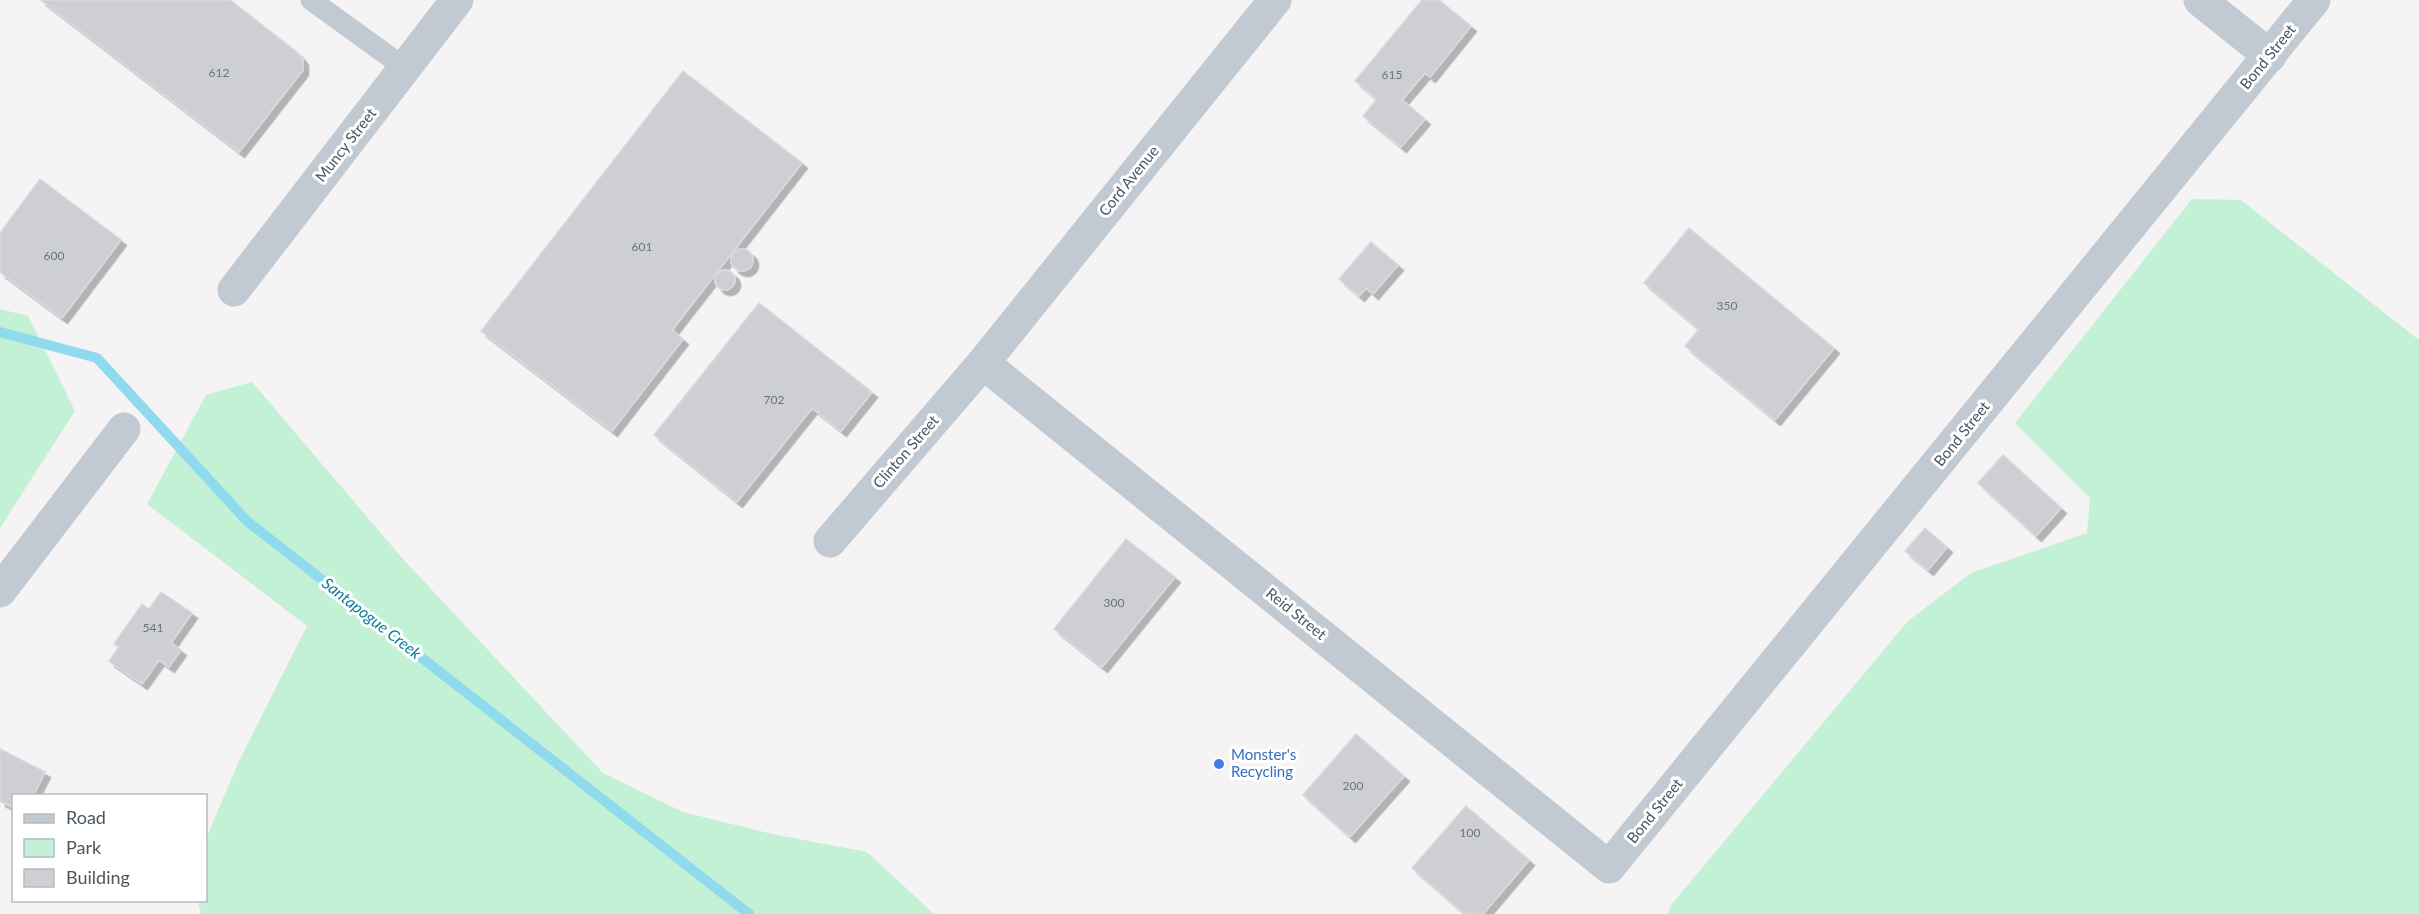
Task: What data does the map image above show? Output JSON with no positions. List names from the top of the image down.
{
  "streets": {
    "street": [
      "Bond Street",
      "Muncy Street",
      "Cord Avenue",
      "Clinton Street",
      "Reid Street"
    ]
  },
  "crossings": [
    ["Bond Street", "Reid Street"],
    ["Cord Avenue", "Clinton Street"],
    ["Cord Avenue", "Reid Street"],
    ["Clinton Street", "Reid Street"]
  ],
  "water": ["Santapogue Creek"],
  "places": ["Monster's Recycling"],
  "house_numbers": [
    "612",
    "615",
    "601",
    "600",
    "350",
    "702",
    "300",
    "541",
    "200",
    "100"
  ],
  "legend": ["Road", "Park", "Building"]
}
